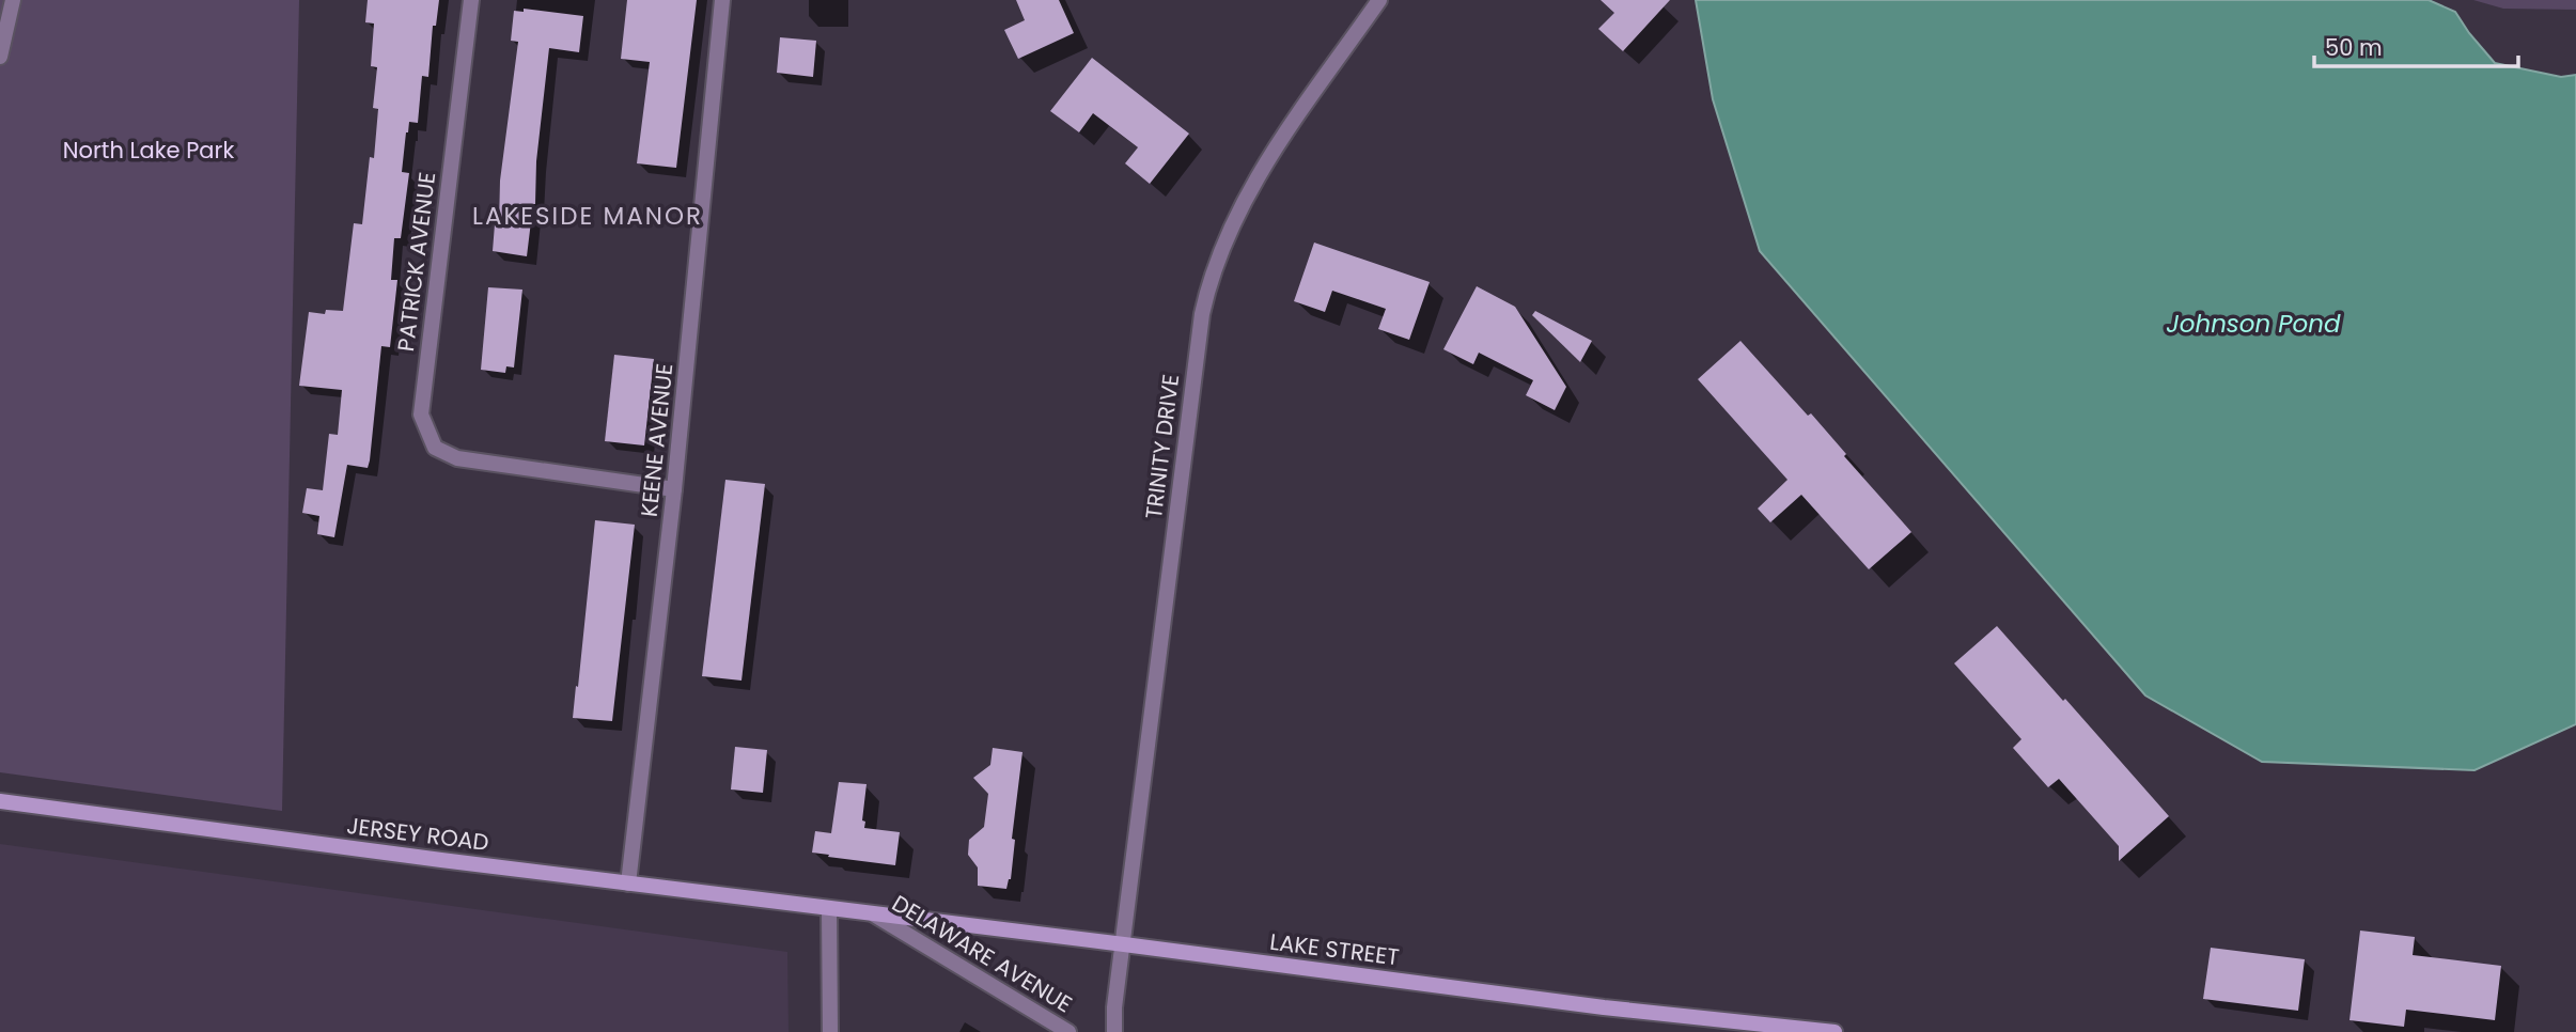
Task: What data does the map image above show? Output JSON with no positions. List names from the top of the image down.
{
  "streets": {
    "street": [
      "PATRICK AVENUE",
      "KEENE AVENUE",
      "TRINITY DRIVE",
      "JERSEY ROAD",
      "LAKE STREET",
      "DELAWARE AVENUE"
    ]
  },
  "crossings": [
    ["PATRICK AVENUE", "KEENE AVENUE"],
    ["KEENE AVENUE", "JERSEY ROAD"],
    ["TRINITY DRIVE", "LAKE STREET"],
    ["JERSEY ROAD", "LAKE STREET"],
    ["LAKE STREET", "DELAWARE AVENUE"]
  ],
  "districts": ["LAKESIDE MANOR"],
  "water": ["Johnson Pond"],
  "parks": ["North Lake Park"],
  "scale_bar": "50 m"
}
